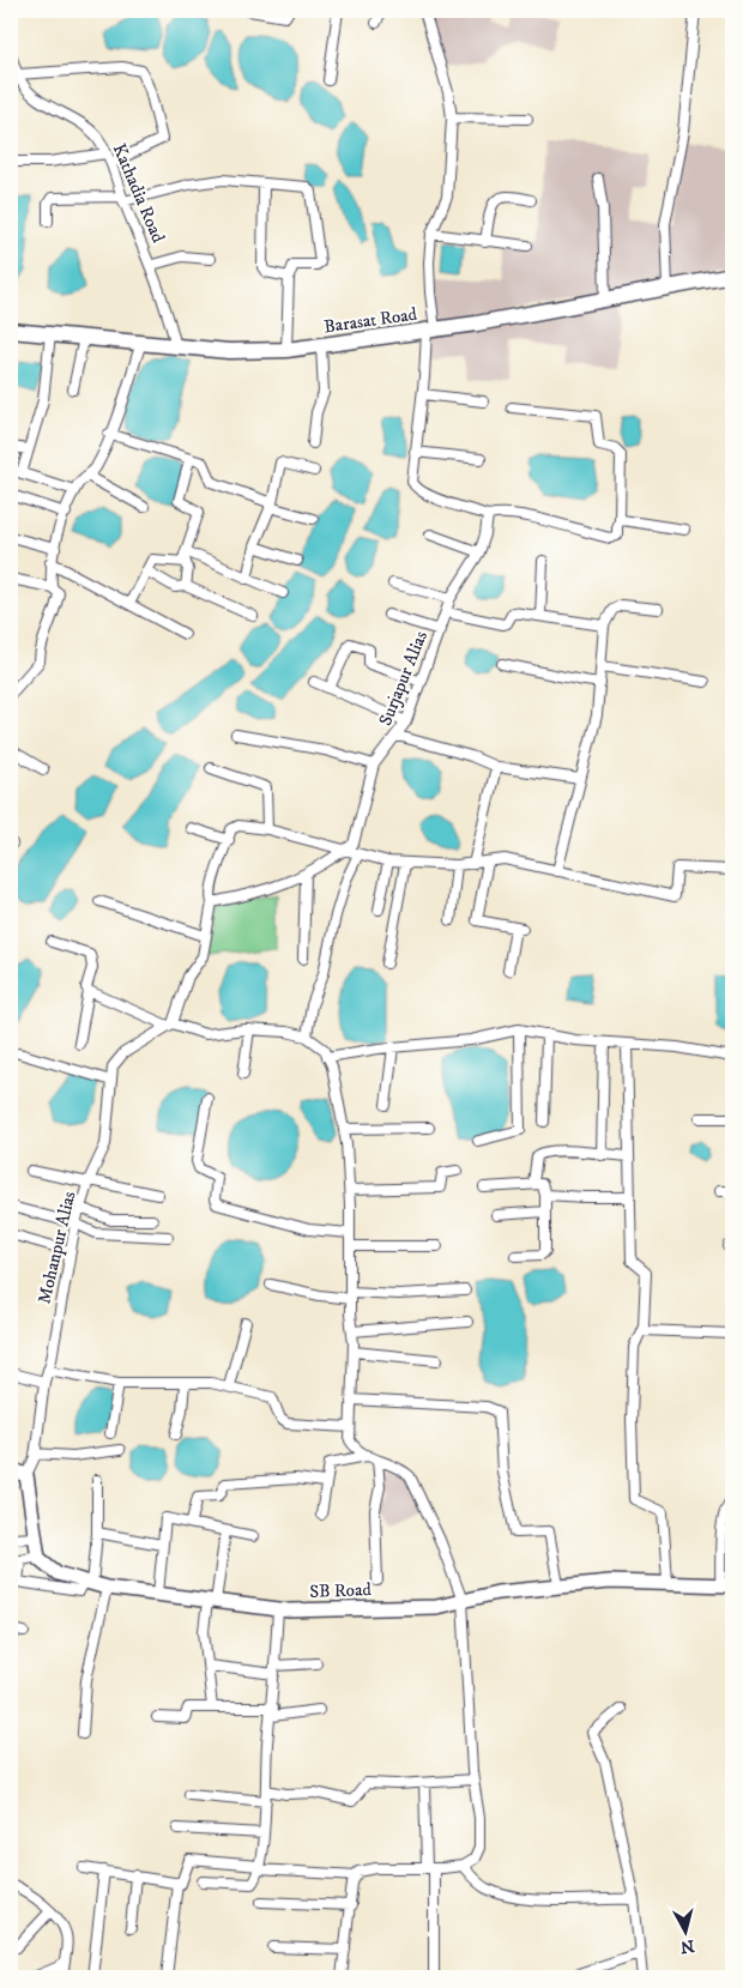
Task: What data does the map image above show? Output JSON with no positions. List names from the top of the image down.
{
  "streets": {
    "main road": ["Barasat Road"],
    "street": [
      "Kathadia Road",
      "Surjapur Alias",
      "Mohanpur Alias",
      "SB Road"
    ]
  },
  "crossings": [
    ["Kathadia Road", "Barasat Road"]
  ],
  "north": "bottom"
}
